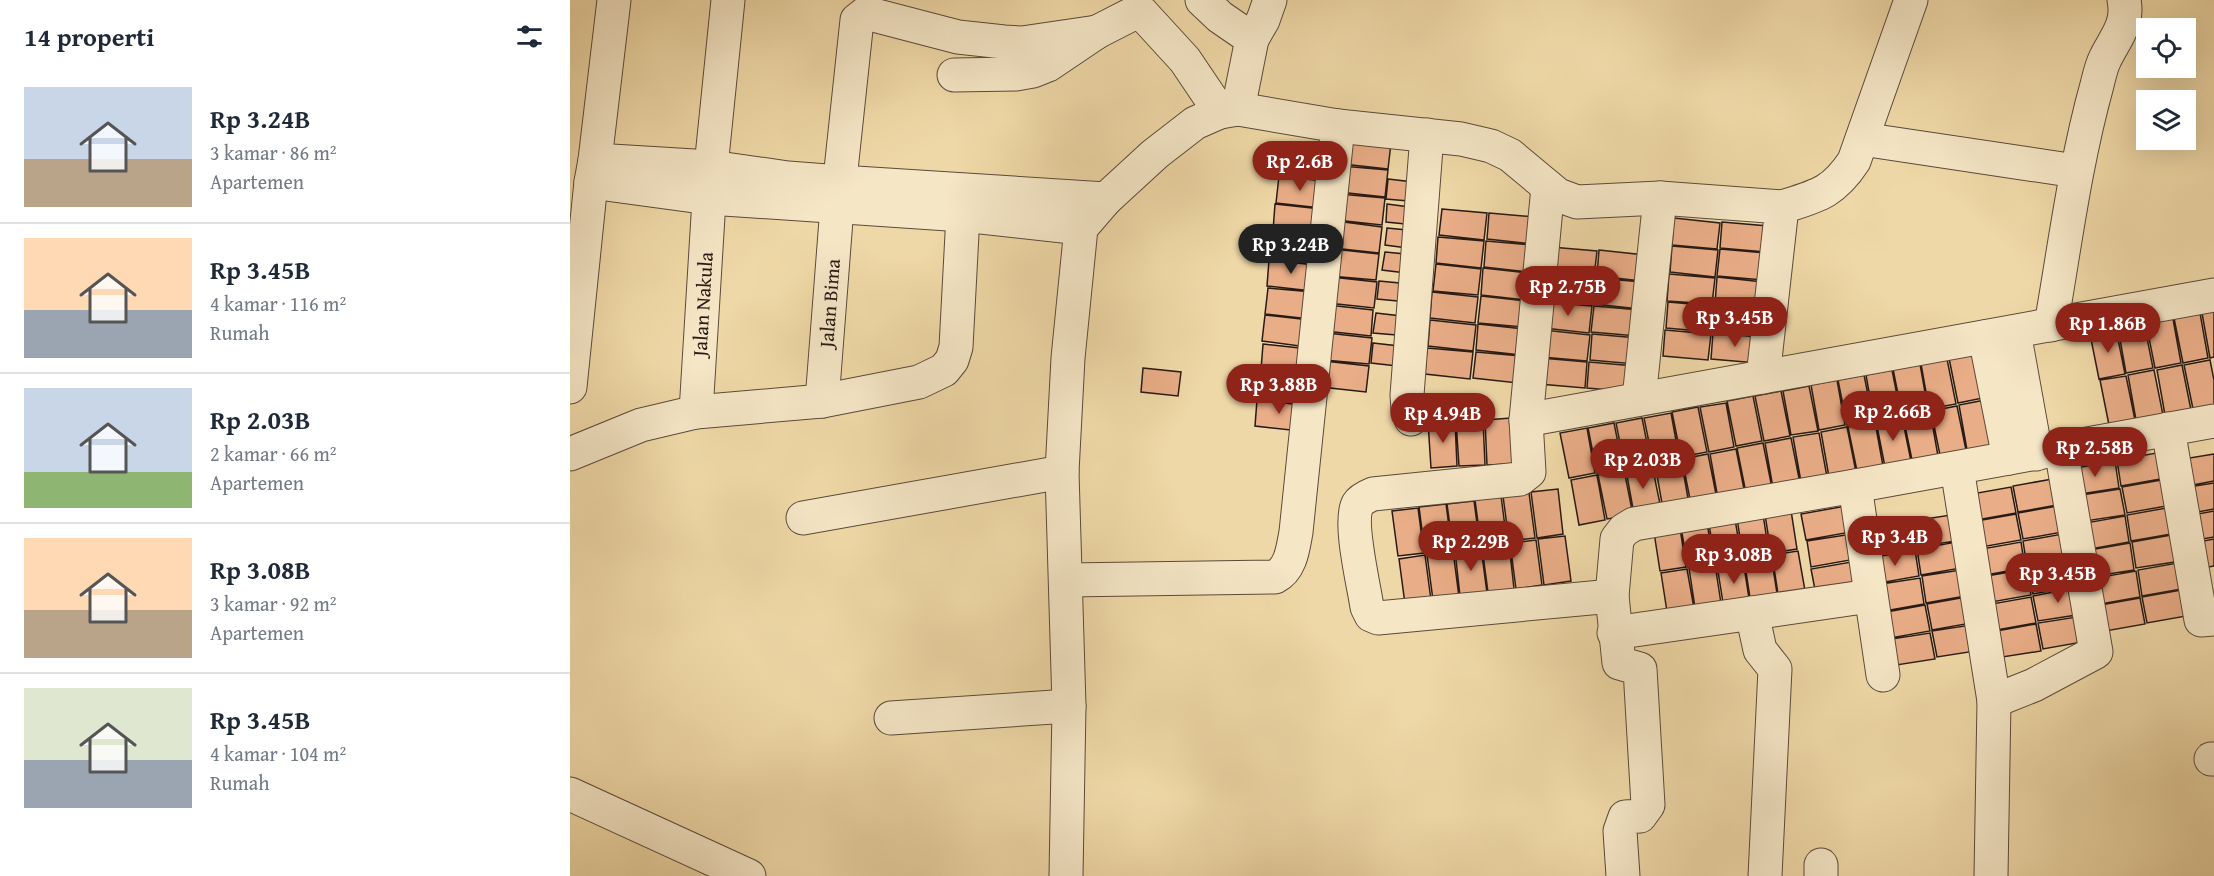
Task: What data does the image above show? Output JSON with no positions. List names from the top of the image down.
{
  "streets": {
    "street": ["Jalan Bima", "Jalan Nakula"]
  },
  "page": {
    "heading": "14 properti",
    "list": [
      {
        "name": "Rp 3.24B",
        "note": "3 kamar · 86 m² · Apartemen"
      },
      {
        "name": "Rp 3.45B",
        "note": "4 kamar · 116 m² · Rumah"
      },
      {
        "name": "Rp 2.03B",
        "note": "2 kamar · 66 m² · Apartemen"
      },
      {
        "name": "Rp 3.08B",
        "note": "3 kamar · 92 m² · Apartemen"
      },
      {
        "name": "Rp 3.45B",
        "note": "4 kamar · 104 m² · Rumah"
      }
    ],
    "price": [
      "Rp 2.6B",
      "Rp 3.24B",
      "Rp 2.75B",
      "Rp 3.45B",
      "Rp 1.86B",
      "Rp 3.88B",
      "Rp 2.66B",
      "Rp 4.94B",
      "Rp 2.58B",
      "Rp 2.03B",
      "Rp 3.4B",
      "Rp 2.29B",
      "Rp 3.08B",
      "Rp 3.45B"
    ]
  }
}
